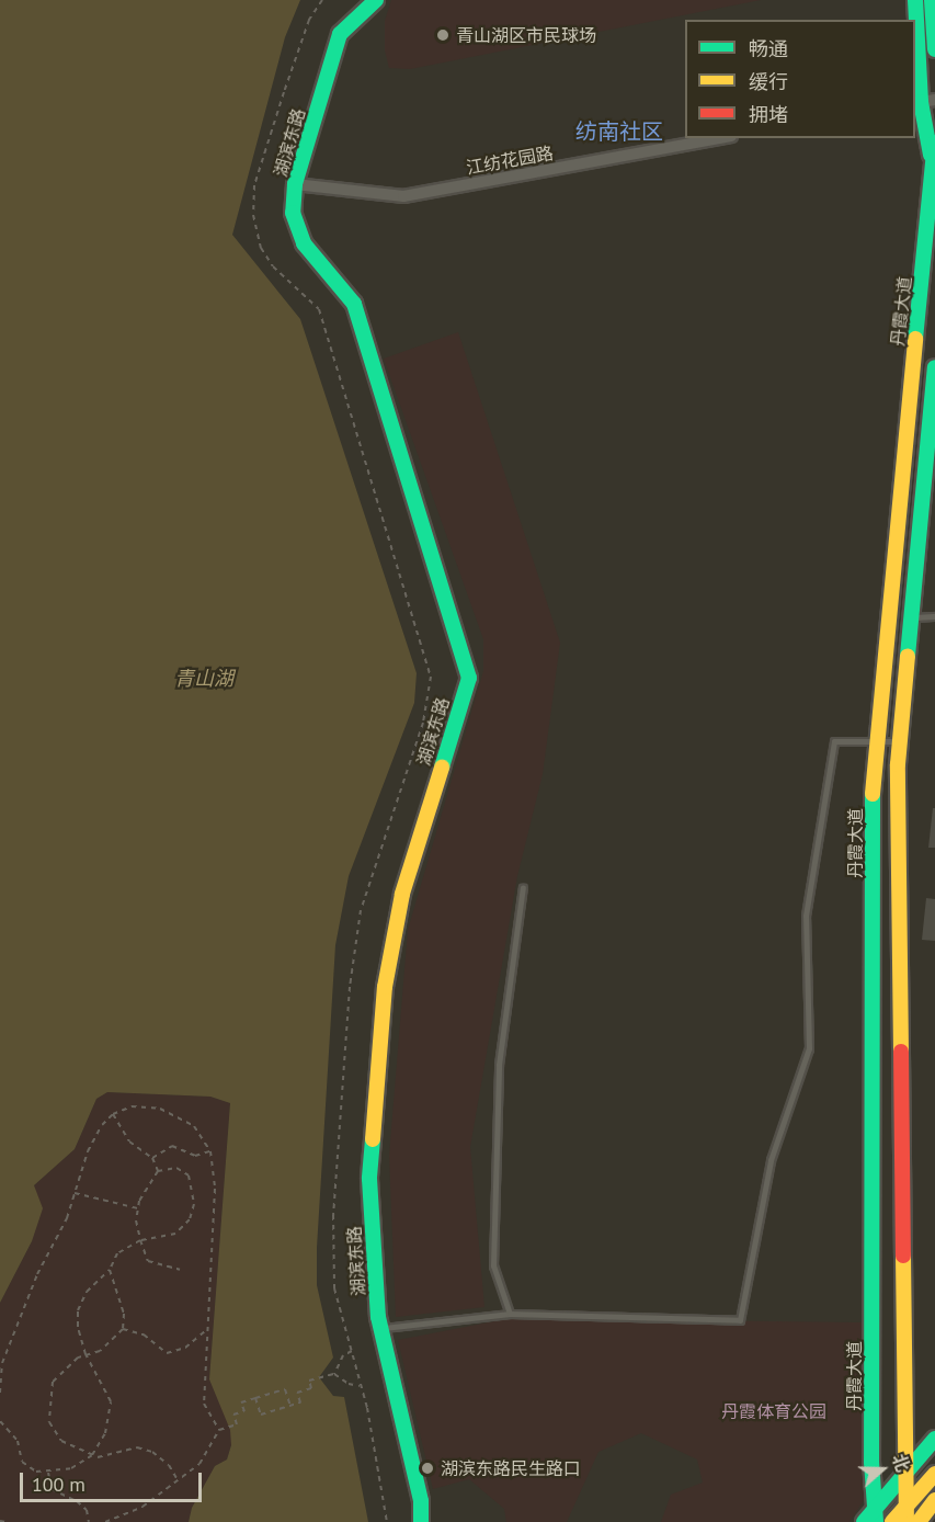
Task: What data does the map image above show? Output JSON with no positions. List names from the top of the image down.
{
  "streets": {
    "main road": ["湖滨东路", "丹霞大道"],
    "street": ["江纺花园路"]
  },
  "crossings": [
    ["湖滨东路", "江纺花园路"]
  ],
  "districts": ["纺南社区"],
  "water": ["青山湖"],
  "parks": ["丹霞体育公园"],
  "places": ["青山湖区市民球场", "湖滨东路民生路口"],
  "legend": ["畅通", "缓行", "拥堵"],
  "scale_bar": "100 m",
  "north": "right"
}
